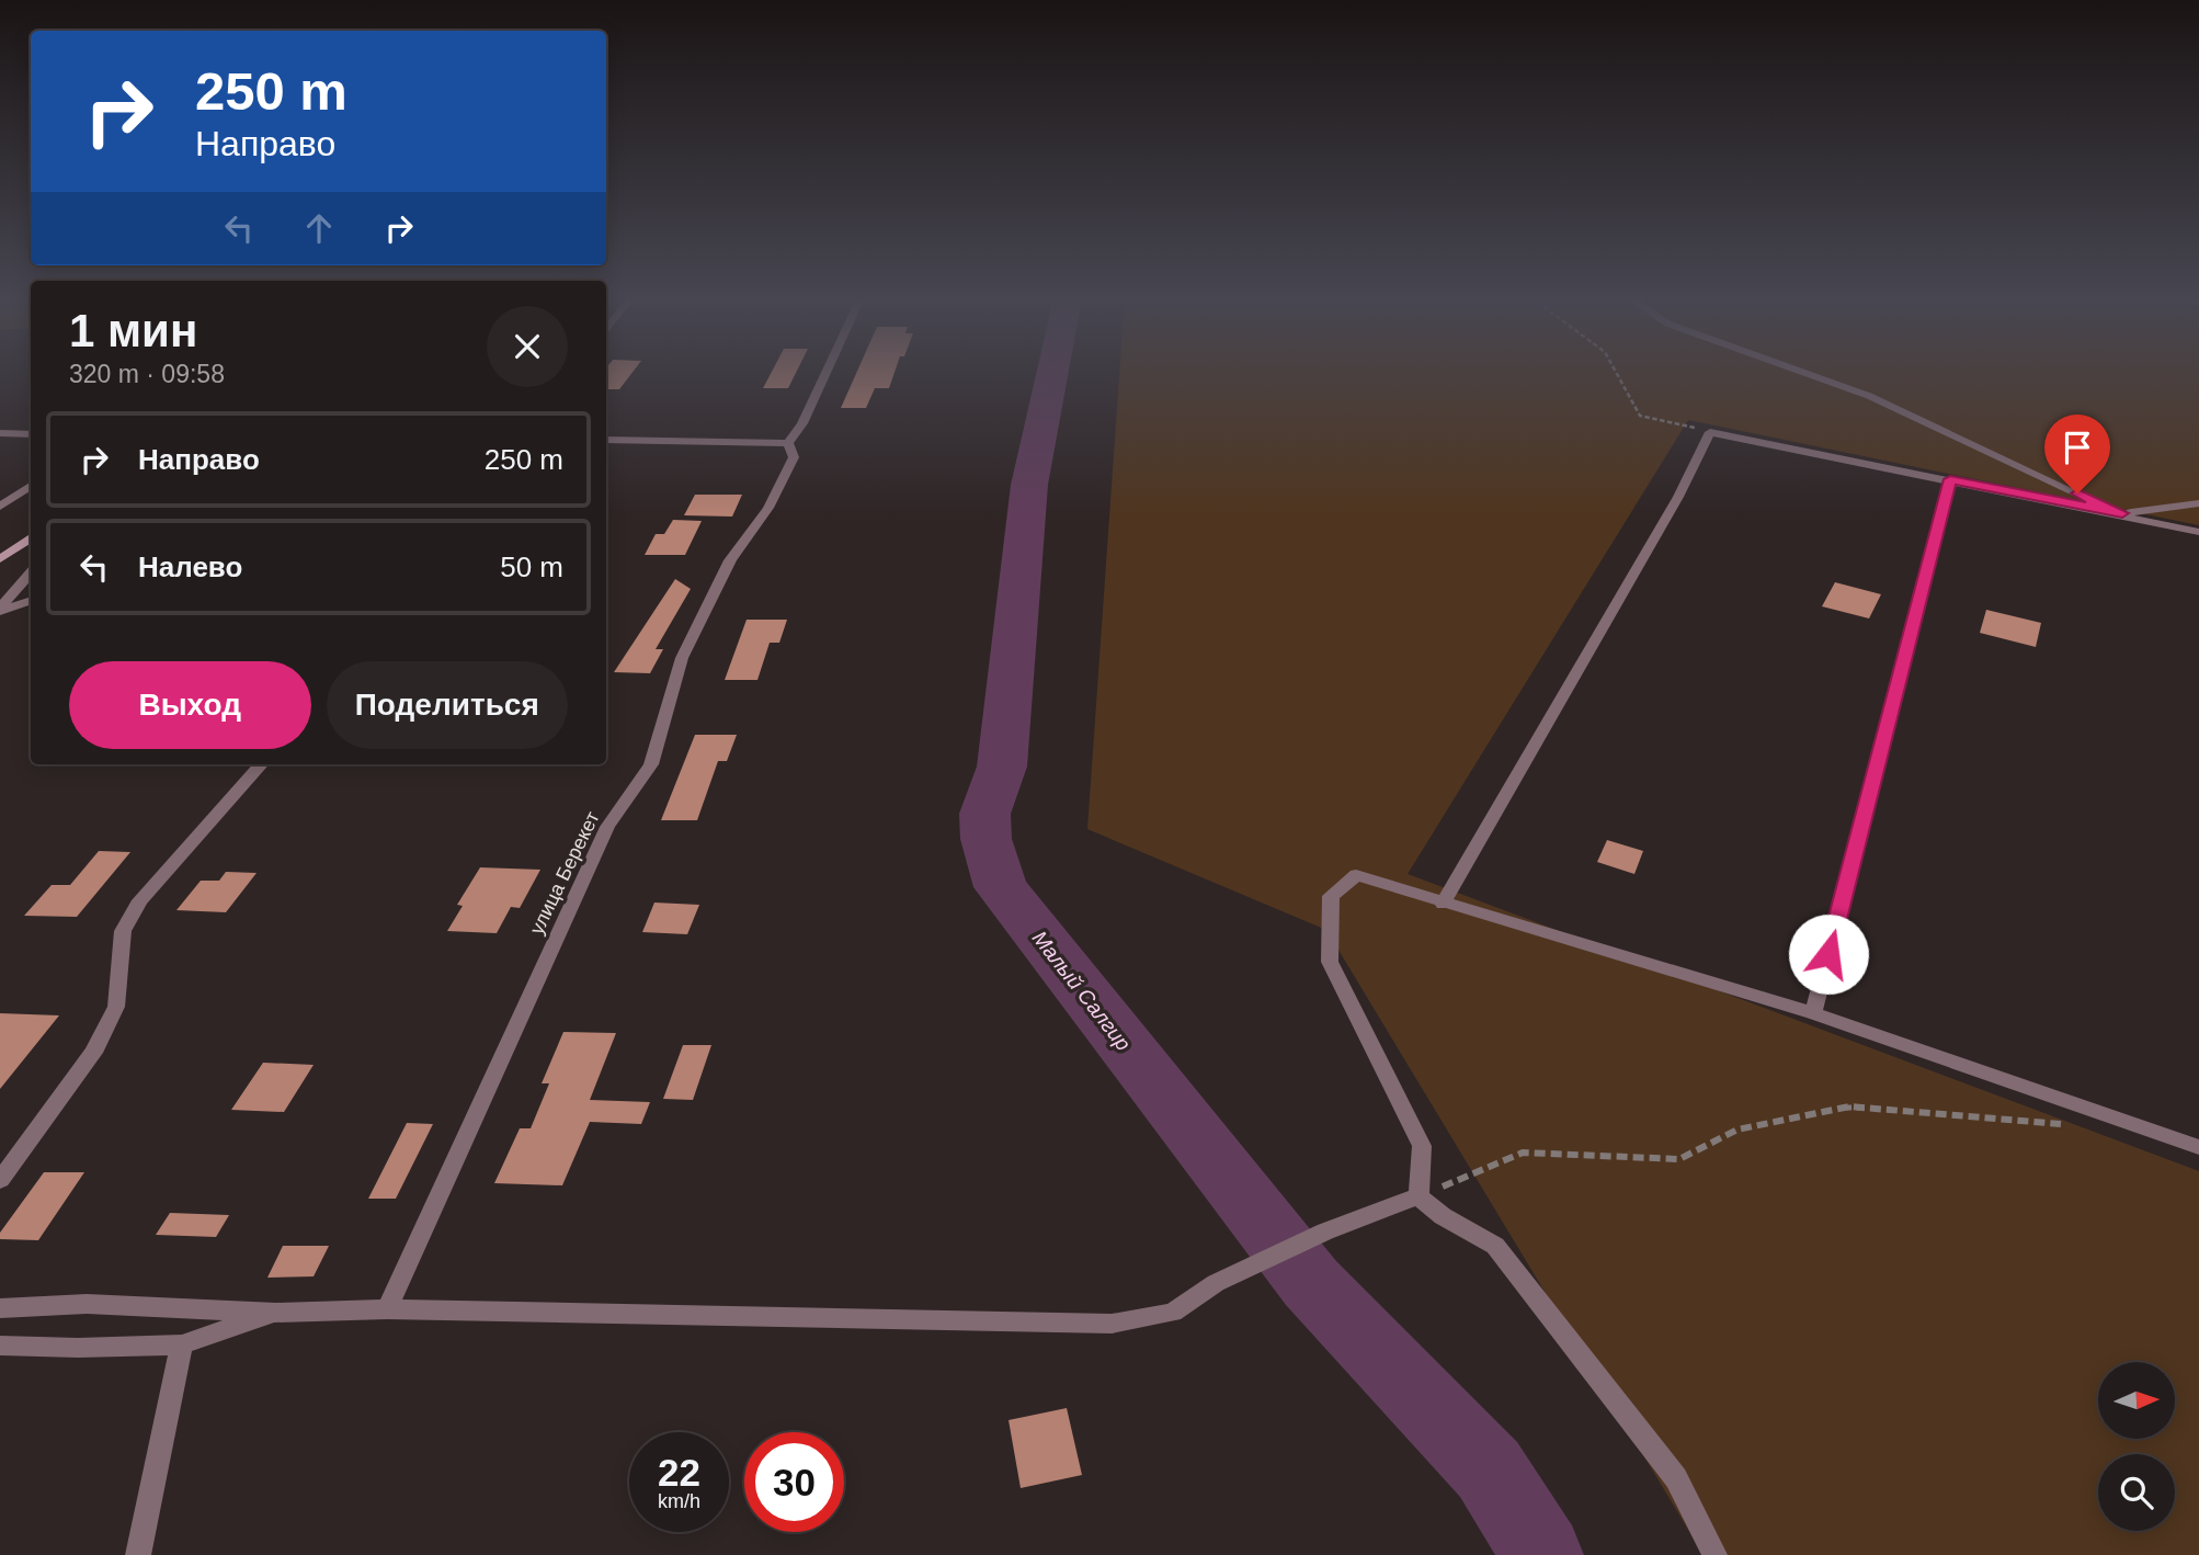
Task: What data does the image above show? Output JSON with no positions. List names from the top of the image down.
{
  "streets": {
    "street": ["улица Берекет"]
  },
  "water": ["Малый Салгир"],
  "north": "right",
  "page": {
    "turn": ["250 m", "Направо"],
    "heading": ["1 мин", "320 m · 09:58"],
    "list": [
      {
        "name": "Направо",
        "value": "250 m"
      },
      {
        "name": "Налево",
        "value": "50 m"
      }
    ],
    "buttons": ["Выход", "Поделиться"],
    "speed": "22 km/h",
    "limit": "30"
  }
}
